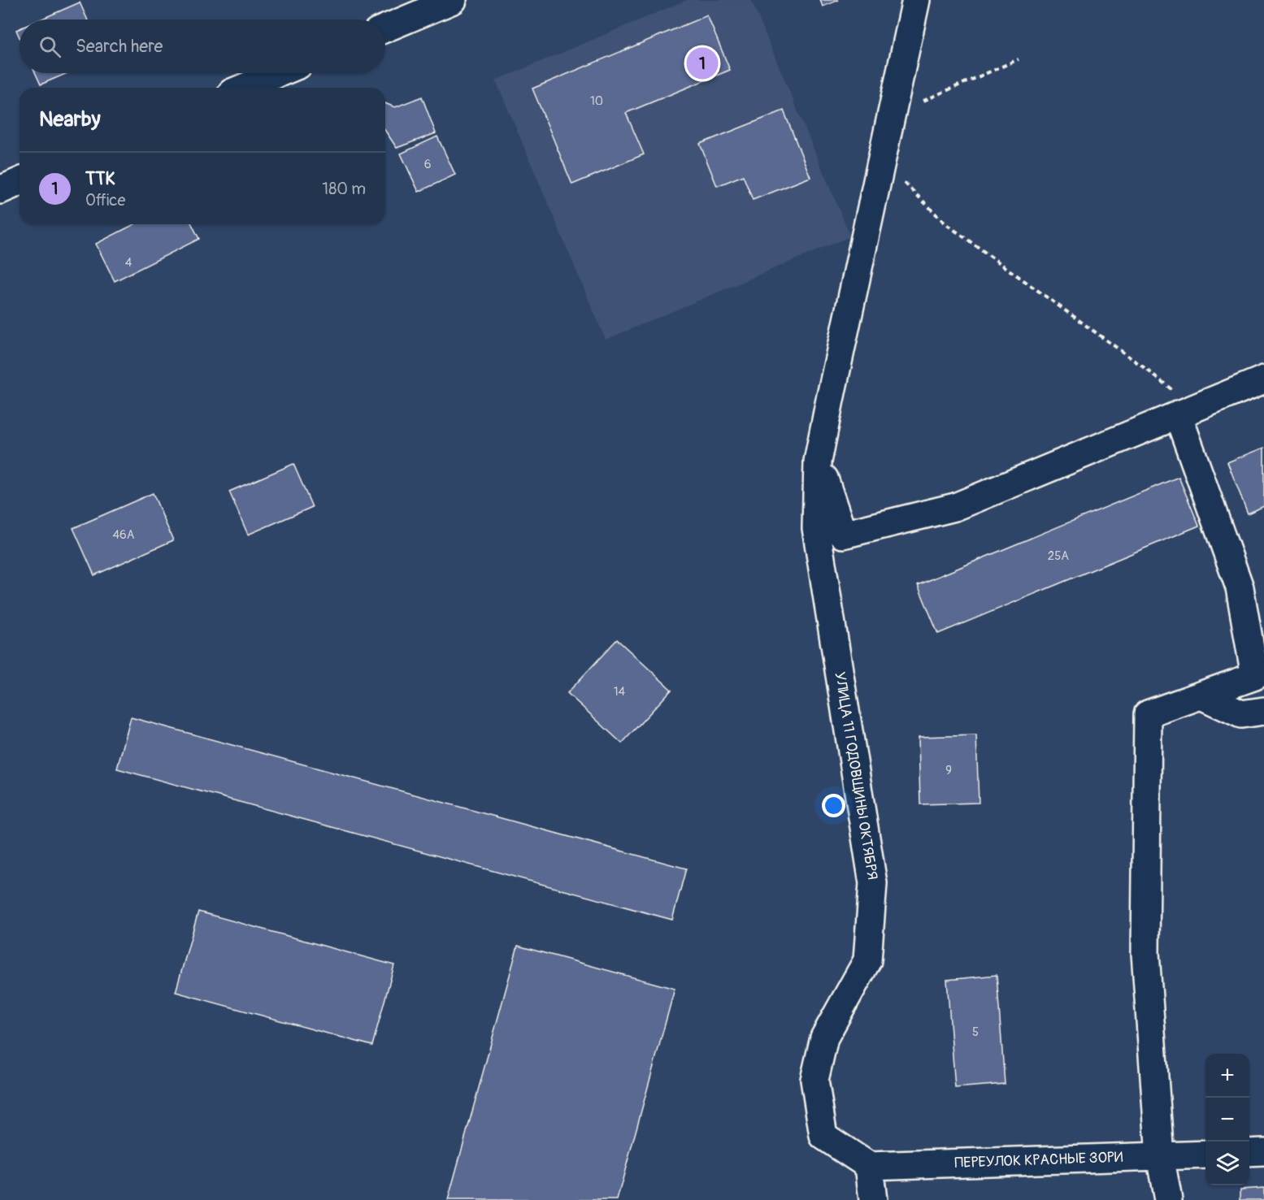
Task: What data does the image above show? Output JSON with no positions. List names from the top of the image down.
{
  "streets": {
    "street": ["УЛИЦА 11 ГОДОВЩИНЫ ОКТЯБРЯ", "ПЕРЕУЛОК КРАСНЫЕ ЗОРИ"]
  },
  "crossings": [
    ["УЛИЦА 11 ГОДОВЩИНЫ ОКТЯБРЯ", "ПЕРЕУЛОК КРАСНЫЕ ЗОРИ"]
  ],
  "house_numbers": [
    "10",
    "6",
    "4",
    "46А",
    "25А",
    "14",
    "9",
    "5"
  ],
  "page": {
    "search": "Search here",
    "pins": "1",
    "heading": "Nearby",
    "list": [
      {
        "mark": "1",
        "name": "ТТК",
        "note": "Office",
        "value": "180 m"
      }
    ],
    "map_buttons": ["+", "−"]
  }
}
